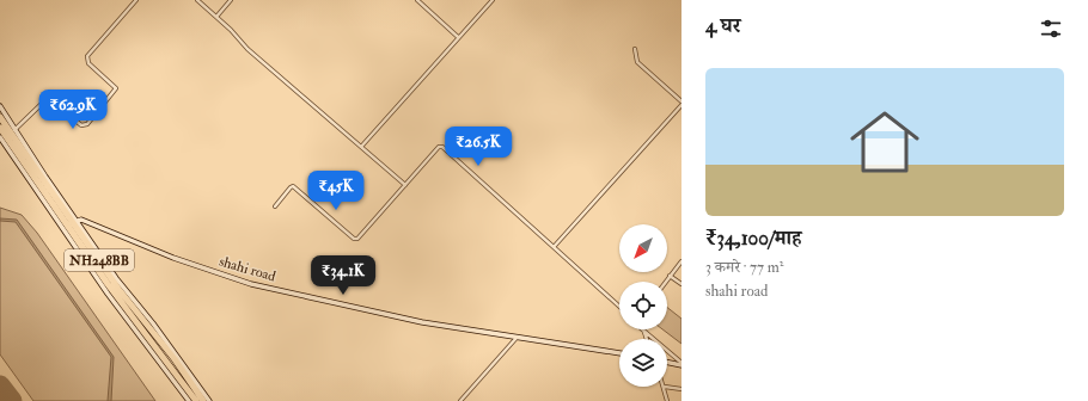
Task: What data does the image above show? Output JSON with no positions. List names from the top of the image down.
{
  "streets": {
    "highway": ["NH248BB"],
    "street": ["shahi road"]
  },
  "crossings": [
    ["NH248BB", "shahi road"]
  ],
  "north": "bottom left",
  "page": {
    "heading": "4 घर",
    "list": [
      {
        "name": "₹34,100/माह",
        "note": "3 कमरे · 77 m² · shahi road"
      }
    ],
    "price": [
      "₹62.9K",
      "₹26.5K",
      "₹45K",
      "₹34.1K"
    ]
  }
}
